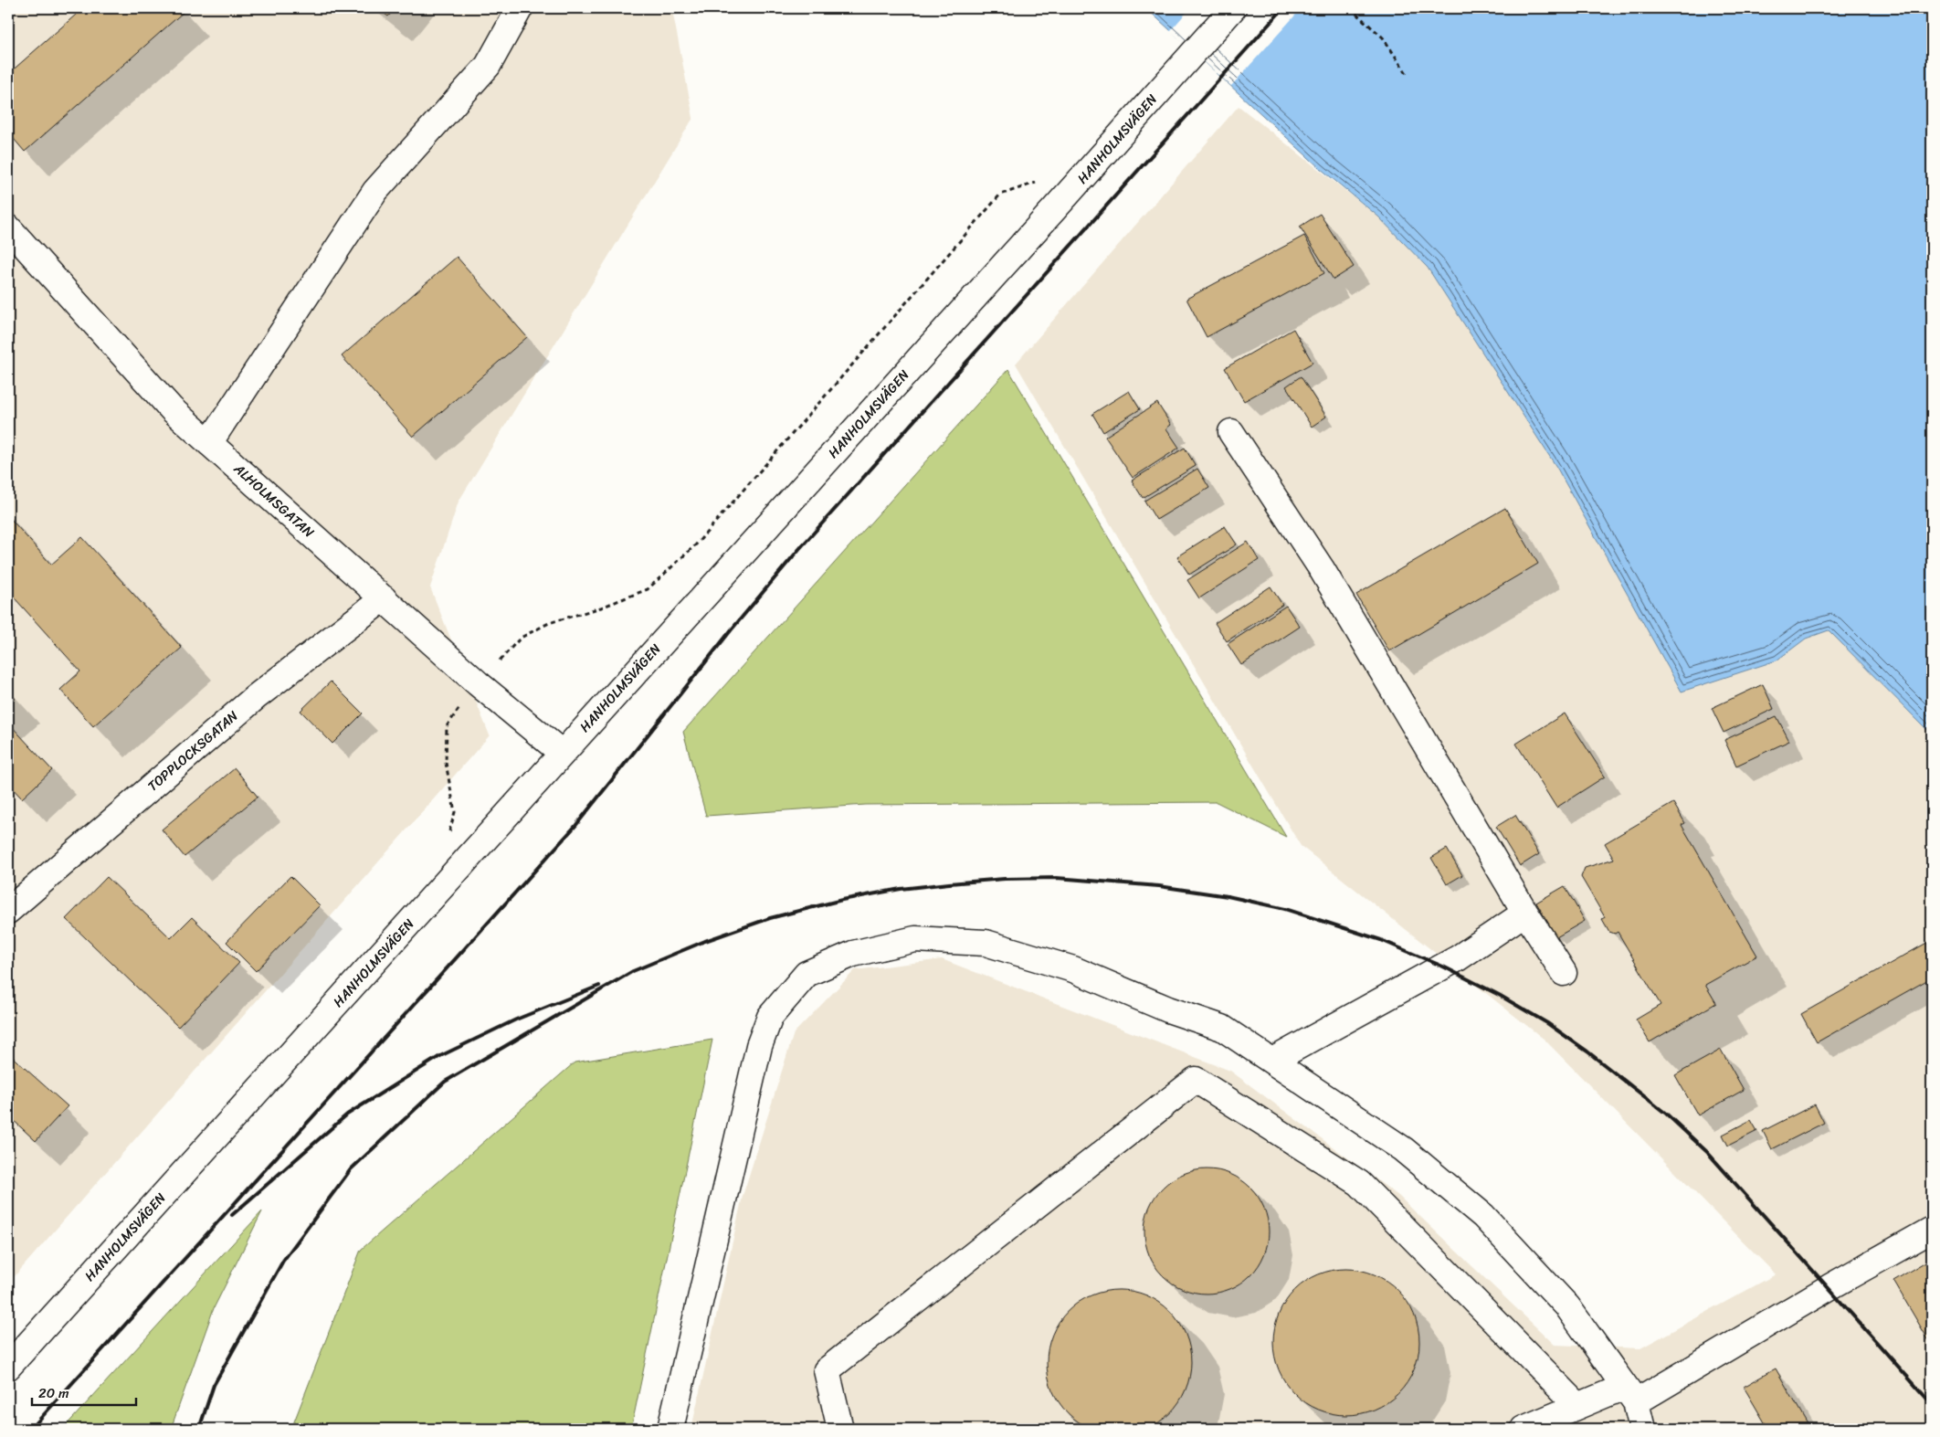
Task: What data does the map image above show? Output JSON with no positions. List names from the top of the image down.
{
  "streets": {
    "street": ["HANHOLMSVÄGEN", "ALHOLMSGATAN", "TOPPLOCKSGATAN"]
  },
  "crossings": [
    ["HANHOLMSVÄGEN", "ALHOLMSGATAN"],
    ["ALHOLMSGATAN", "TOPPLOCKSGATAN"]
  ],
  "scale_bar": "20 m"
}
